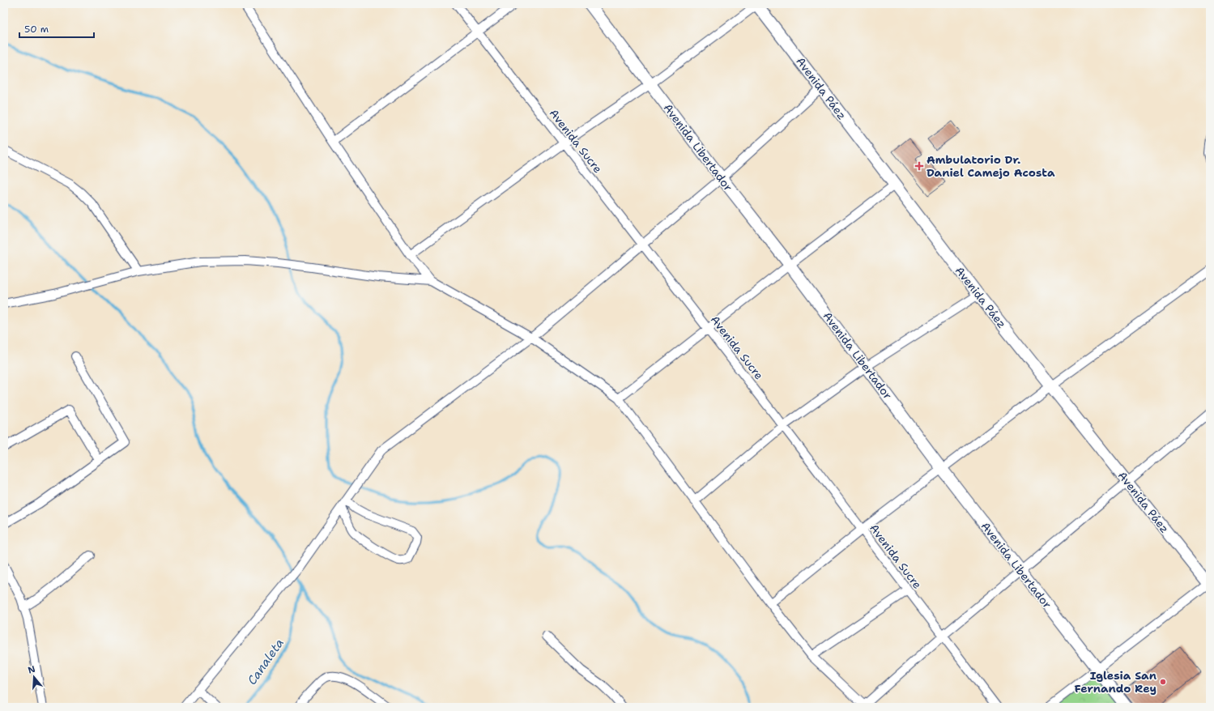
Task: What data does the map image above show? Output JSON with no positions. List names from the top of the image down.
{
  "streets": {
    "main road": ["Avenida Páez", "Avenida Libertador"],
    "street": ["Avenida Sucre"]
  },
  "water": ["Canaleta"],
  "places": {
    "health": ["Ambulatorio Dr. Daniel Camejo Acosta"],
    "other": ["Iglesia San Fernando Rey"]
  },
  "scale_bar": "50 m",
  "north": "top"
}
